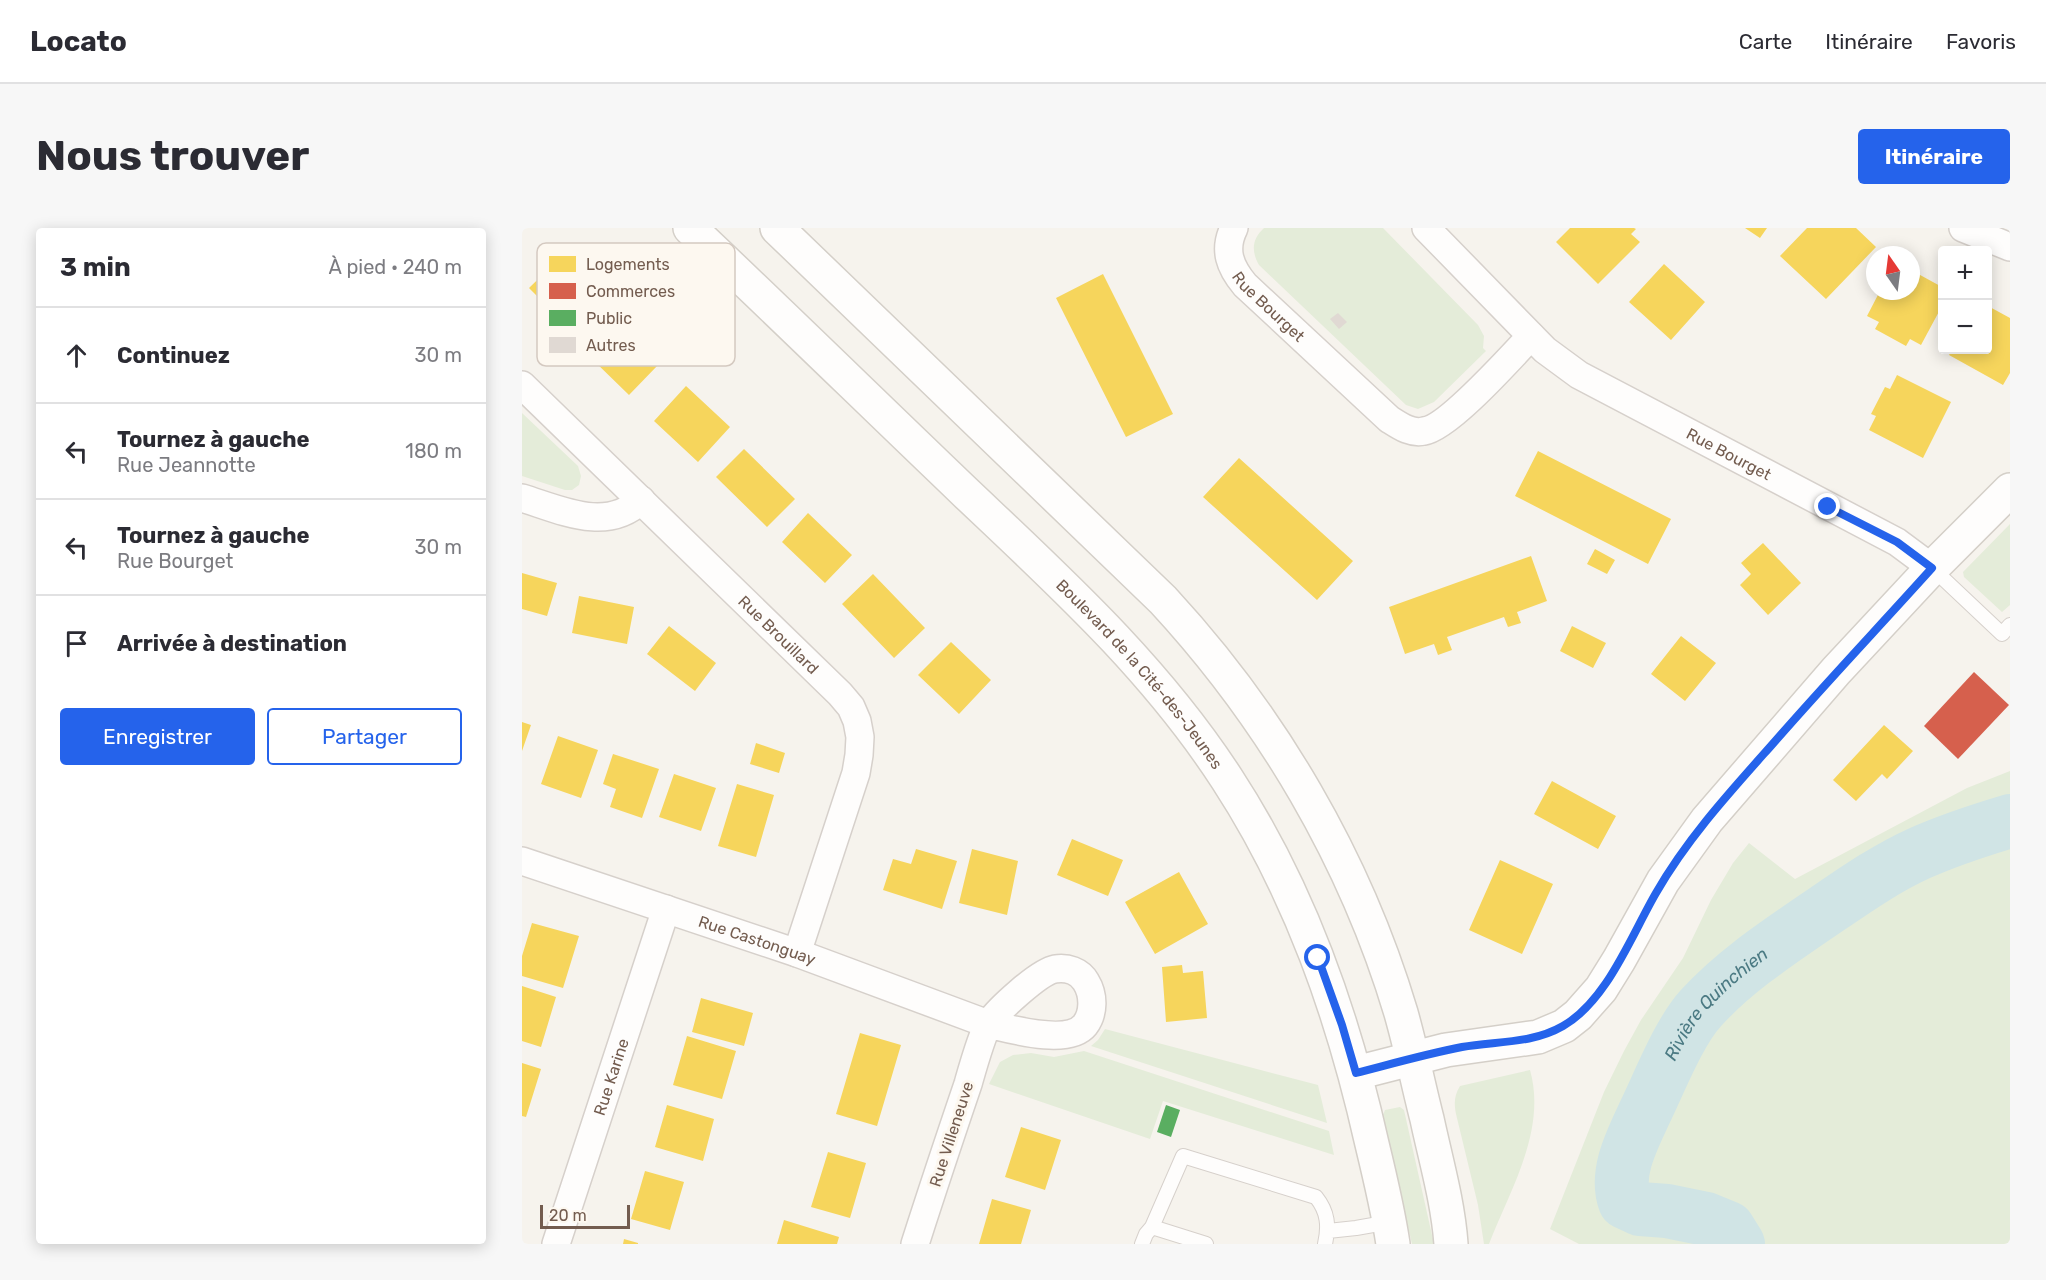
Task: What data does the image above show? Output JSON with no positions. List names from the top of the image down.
{
  "streets": {
    "main road": ["Boulevard de la Cité-des-Jeunes"],
    "street": [
      "Rue Bourget",
      "Rue Brouillard",
      "Rue Castonguay",
      "Rue Karine",
      "Rue Villeneuve"
    ]
  },
  "crossings": [
    ["Rue Brouillard", "Rue Castonguay"],
    ["Rue Castonguay", "Rue Karine"],
    ["Rue Castonguay", "Rue Villeneuve"]
  ],
  "water": ["Rivière Quinchien"],
  "legend": [
    "Logements",
    "Commerces",
    "Public",
    "Autres"
  ],
  "scale_bar": "20 m",
  "north": "top",
  "page": {
    "header": "Locato",
    "nav": ["Carte", "Itinéraire", "Favoris"],
    "buttons": [
      "Itinéraire",
      ["Enregistrer", "Partager"]
    ],
    "title": "Nous trouver",
    "heading": ["3 min", "À pied · 240 m"],
    "map_buttons": ["+", "−"],
    "list": [
      ["Continuez", "30 m"],
      ["Tournez à gauche", "Rue Jeannotte", "180 m"],
      ["Tournez à gauche", "Rue Bourget", "30 m"],
      "Arrivée à destination"
    ],
    "scale": "20 m"
  }
}
